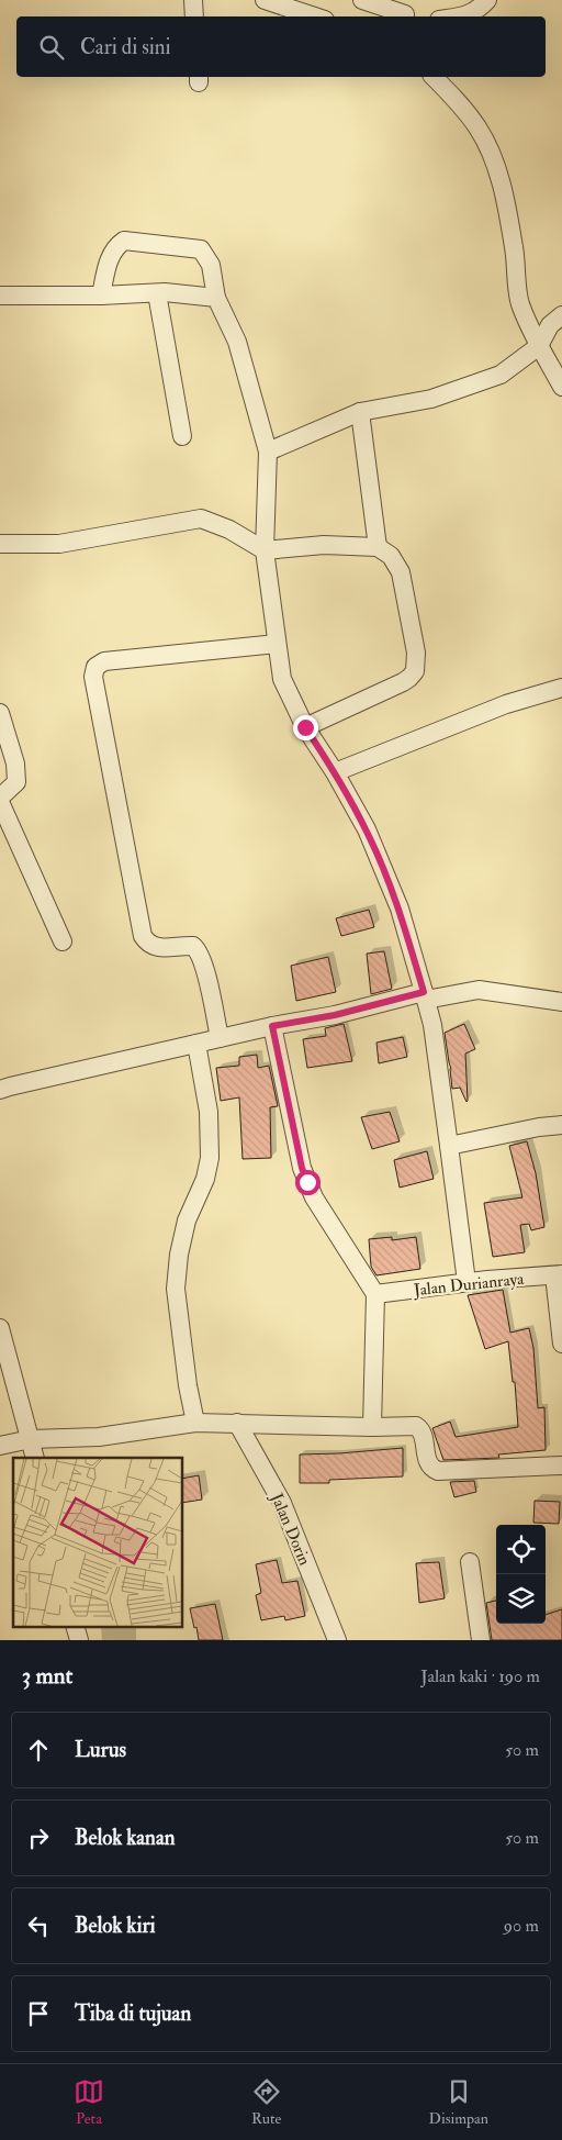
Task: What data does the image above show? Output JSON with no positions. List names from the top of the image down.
{
  "streets": {
    "street": ["Jalan Durianraya", "Jalan Dorin"]
  },
  "page": {
    "search": "Cari di sini",
    "heading": ["3 mnt", "Jalan kaki · 190 m"],
    "list": [
      ["Lurus", "50 m"],
      ["Belok kanan", "50 m"],
      ["Belok kiri", "90 m"],
      "Tiba di tujuan"
    ],
    "nav": ["Peta", "Rute", "Disimpan"]
  }
}
